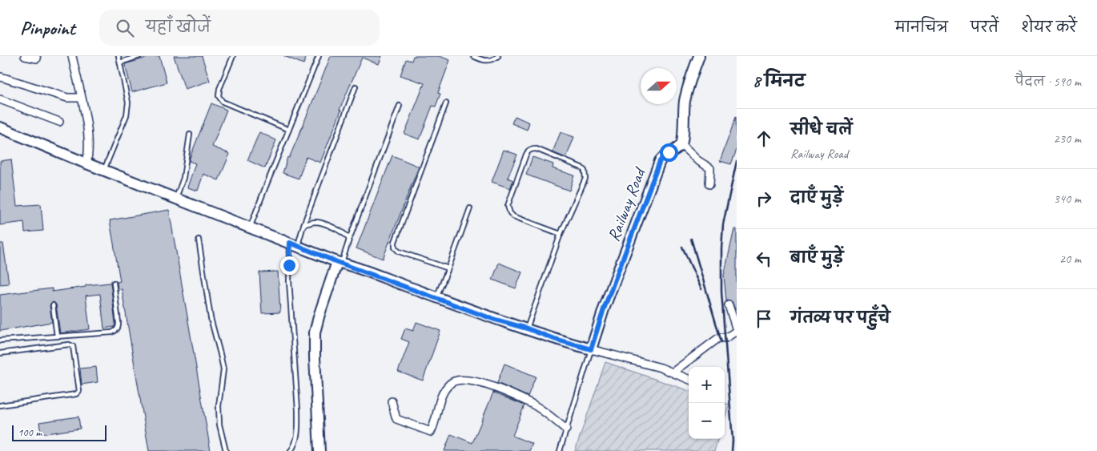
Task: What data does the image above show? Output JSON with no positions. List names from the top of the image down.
{
  "streets": {
    "street": ["Railway Road"]
  },
  "scale_bar": "100 m",
  "north": "right",
  "page": {
    "header": "Pinpoint",
    "search": "यहाँ खोजें",
    "nav": ["मानचित्र", "परतें", "शेयर करें"],
    "heading": ["8 मिनट", "पैदल · 590 m"],
    "list": [
      ["सीधे चलें", "Railway Road", "230 m"],
      ["दाएँ मुड़ें", "340 m"],
      ["बाएँ मुड़ें", "20 m"],
      "गंतव्य पर पहुँचे"
    ],
    "map_buttons": ["+", "−"],
    "scale": "100 m"
  }
}
